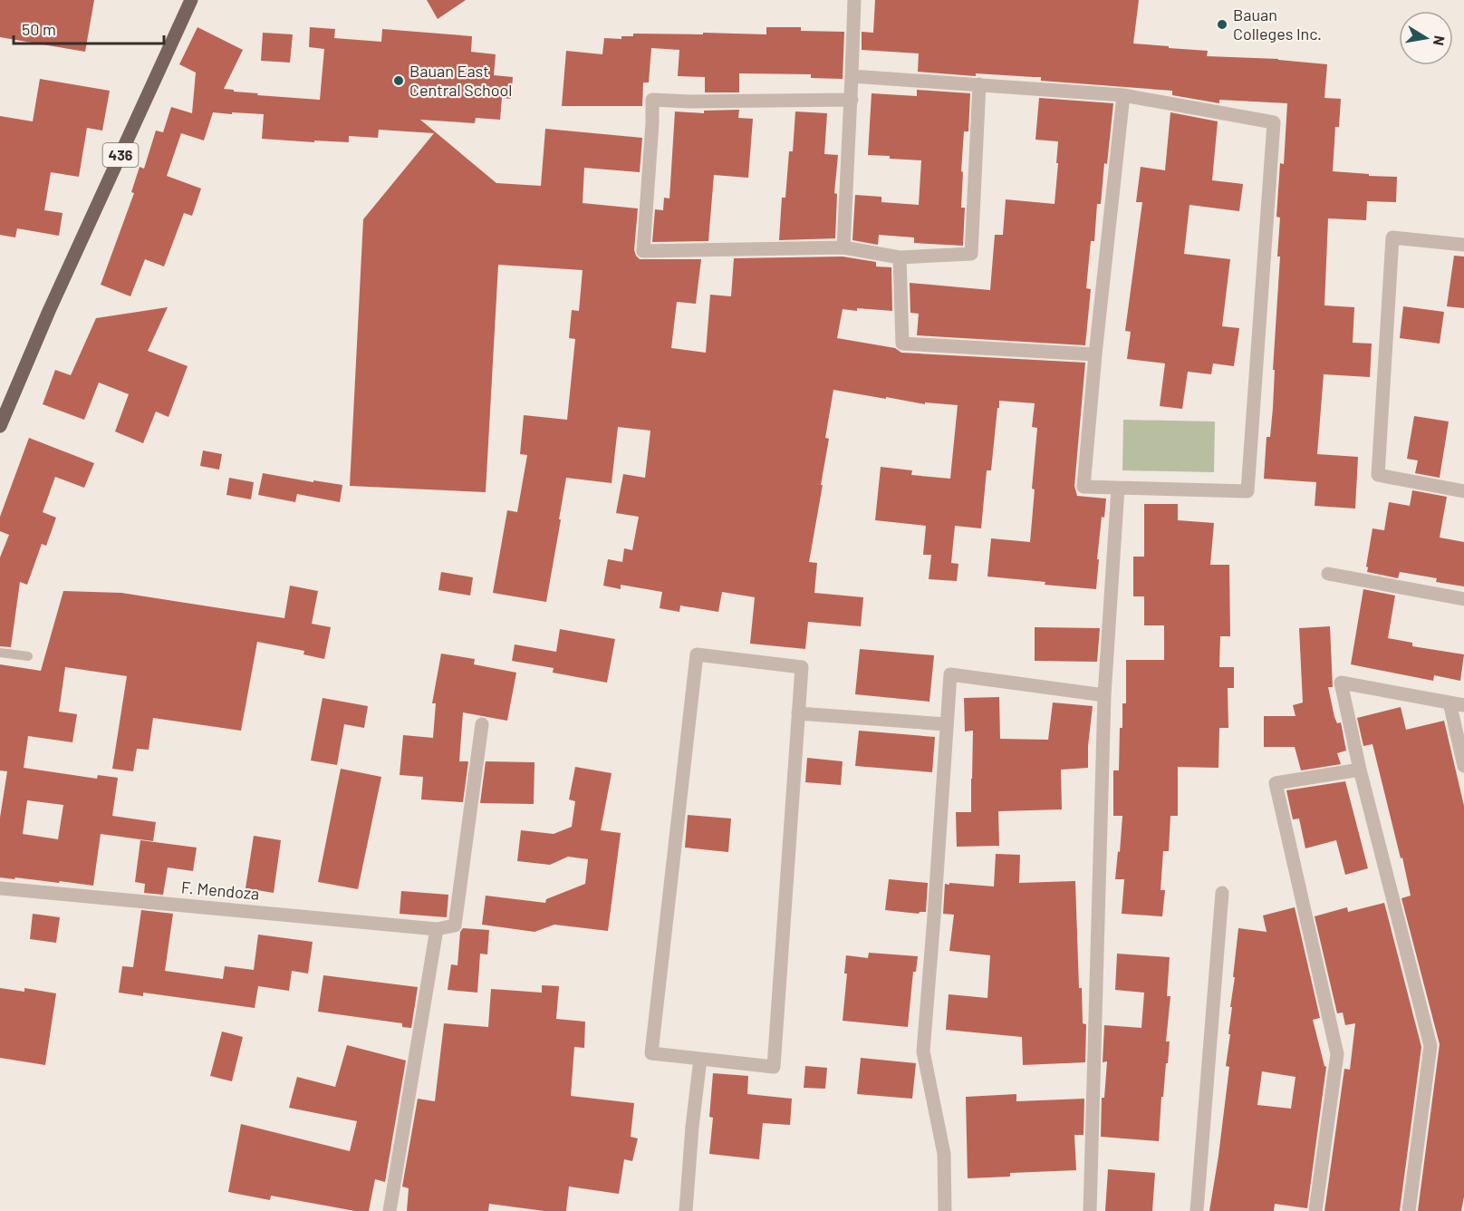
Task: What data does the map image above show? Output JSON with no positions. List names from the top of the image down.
{
  "streets": {
    "main road": ["436"],
    "street": ["F. Mendoza"]
  },
  "places": ["Bauan Colleges Inc.", "Bauan East Central School"],
  "scale_bar": "50 m",
  "north": "right"
}
